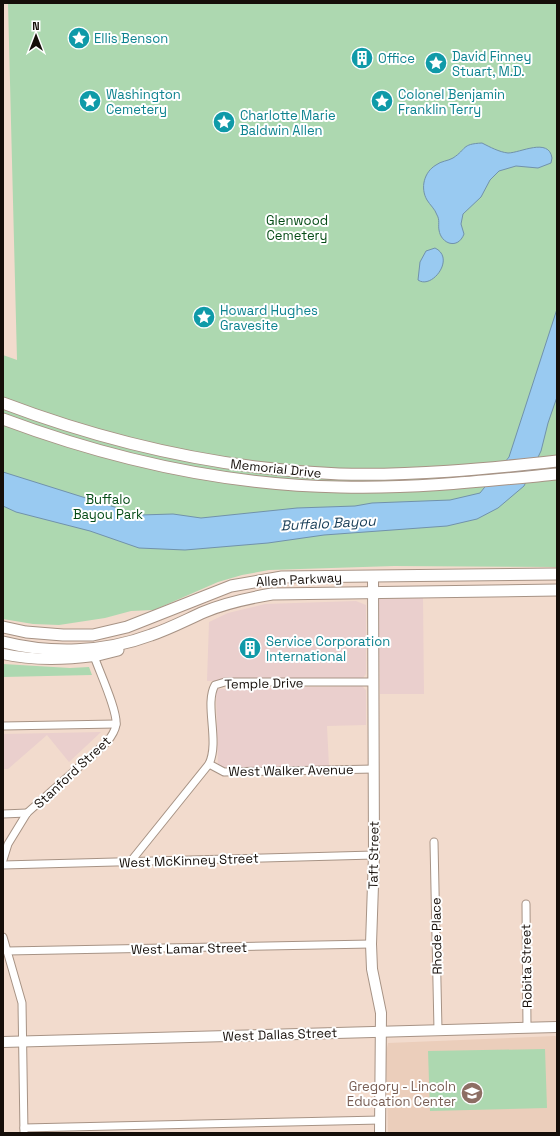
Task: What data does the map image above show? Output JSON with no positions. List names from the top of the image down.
{
  "streets": {
    "main road": ["Memorial Drive", "Allen Parkway"],
    "street": [
      "Temple Drive",
      "West Walker Avenue",
      "Stanford Street",
      "Taft Street",
      "West McKinney Street",
      "Rhode Place",
      "West Lamar Street",
      "Robita Street",
      "West Dallas Street"
    ]
  },
  "crossings": [
    ["Allen Parkway", "Taft Street"],
    ["Temple Drive", "West Walker Avenue"],
    ["Temple Drive", "Taft Street"],
    ["Temple Drive", "West McKinney Street"],
    ["West Walker Avenue", "Taft Street"],
    ["Taft Street", "West McKinney Street"],
    ["Taft Street", "West Lamar Street"],
    ["Taft Street", "West Dallas Street"],
    ["Rhode Place", "West Dallas Street"],
    ["Robita Street", "West Dallas Street"]
  ],
  "water": ["Buffalo Bayou"],
  "parks": ["Glenwood Cemetery", "Buffalo Bayou Park"],
  "places": {
    "place": [
      "Ellis Benson",
      "David Finney Stuart, M.D.",
      "Washington Cemetery",
      "Colonel Benjamin Franklin Terry",
      "Charlotte Marie Baldwin Allen",
      "Howard Hughes Gravesite"
    ],
    "building": ["Office", "Service Corporation International"],
    "school or university": ["Gregory - Lincoln Education Center"]
  },
  "north": "top"
}
